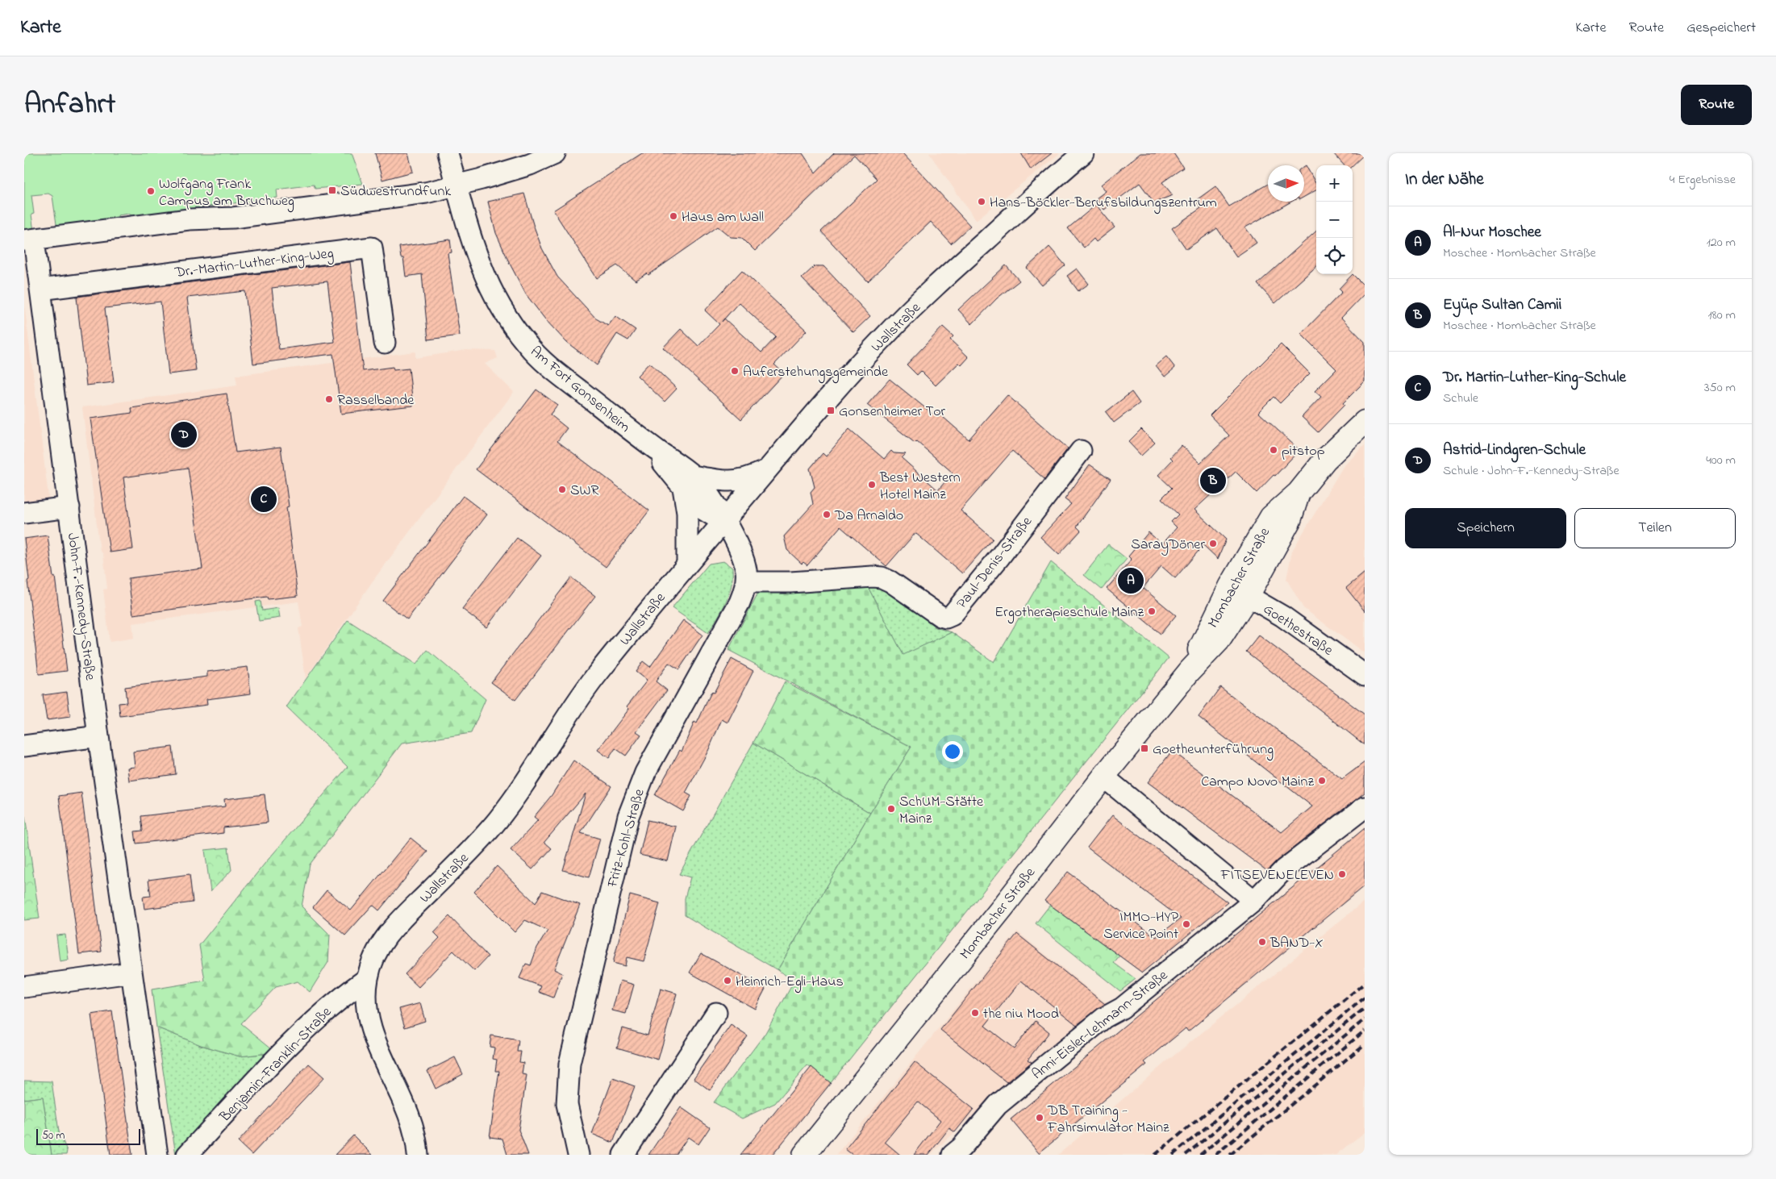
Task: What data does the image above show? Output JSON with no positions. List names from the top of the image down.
{
  "streets": {
    "main road": ["Mombacher Straße"],
    "street": [
      "Dr.-Martin-Luther-King-Weg",
      "Wallstraße",
      "Am Fort Gonsenheim",
      "Paul-Denis-Straße",
      "John-F.-Kennedy-Straße",
      "Goethestraße",
      "Fritz-Kohl-Straße",
      "Anni-Eisler-Lehmann-Straße",
      "Benjamin-Franklin-Straße"
    ]
  },
  "crossings": [
    ["Dr.-Martin-Luther-King-Weg", "John-F.-Kennedy-Straße"],
    ["Wallstraße", "Am Fort Gonsenheim"],
    ["Wallstraße", "Fritz-Kohl-Straße"],
    ["Wallstraße", "Benjamin-Franklin-Straße"],
    ["Am Fort Gonsenheim", "Fritz-Kohl-Straße"],
    ["Paul-Denis-Straße", "Fritz-Kohl-Straße"],
    ["Mombacher Straße", "Goethestraße"]
  ],
  "places": {
    "transit": ["Südwestrundfunk", "Gonsenheimer Tor", "Goetheunterführung"],
    "other": [
      "Wolfgang Frank Campus am Bruchweg",
      "Hans-Böckler-Berufsbildungszentrum",
      "Haus am Wall",
      "Auferstehungsgemeinde",
      "Rasselbande",
      "pitstop",
      "Best Western Hotel Mainz",
      "SWR",
      "Da Arnaldo",
      "SarayDöner",
      "Ergotherapieschule Mainz",
      "Campo Novo Mainz",
      "SchUM-Stätte Mainz",
      "FITSEVENELEVEN",
      "IMMO-HYP Service Point",
      "BAND-X",
      "Heinrich-Egli-Haus",
      "the niu Mood",
      "DB Training - Fahrsimulator Mainz"
    ]
  },
  "scale_bar": "50 m",
  "north": "right",
  "page": {
    "header": "Karte",
    "nav": ["Karte", "Route", "Gespeichert"],
    "title": "Anfahrt",
    "buttons": [
      "Route",
      ["Speichern", "Teilen"]
    ],
    "heading": ["In der Nähe", "4 Ergebnisse"],
    "map_buttons": ["+", "−"],
    "list": [
      {
        "mark": "A",
        "name": "Al-Nur Moschee",
        "note": "Moschee · Mombacher Straße",
        "value": "120 m"
      },
      {
        "mark": "B",
        "name": "Eyüp Sultan Camii",
        "note": "Moschee · Mombacher Straße",
        "value": "180 m"
      },
      {
        "mark": "C",
        "name": "Dr. Martin-Luther-King-Schule",
        "note": "Schule",
        "value": "350 m"
      },
      {
        "mark": "D",
        "name": "Astrid-Lindgren-Schule",
        "note": "Schule · John-F.-Kennedy-Straße",
        "value": "400 m"
      }
    ],
    "pins": [
      "D",
      "B",
      "C",
      "A"
    ],
    "scale": "50 m"
  }
}
